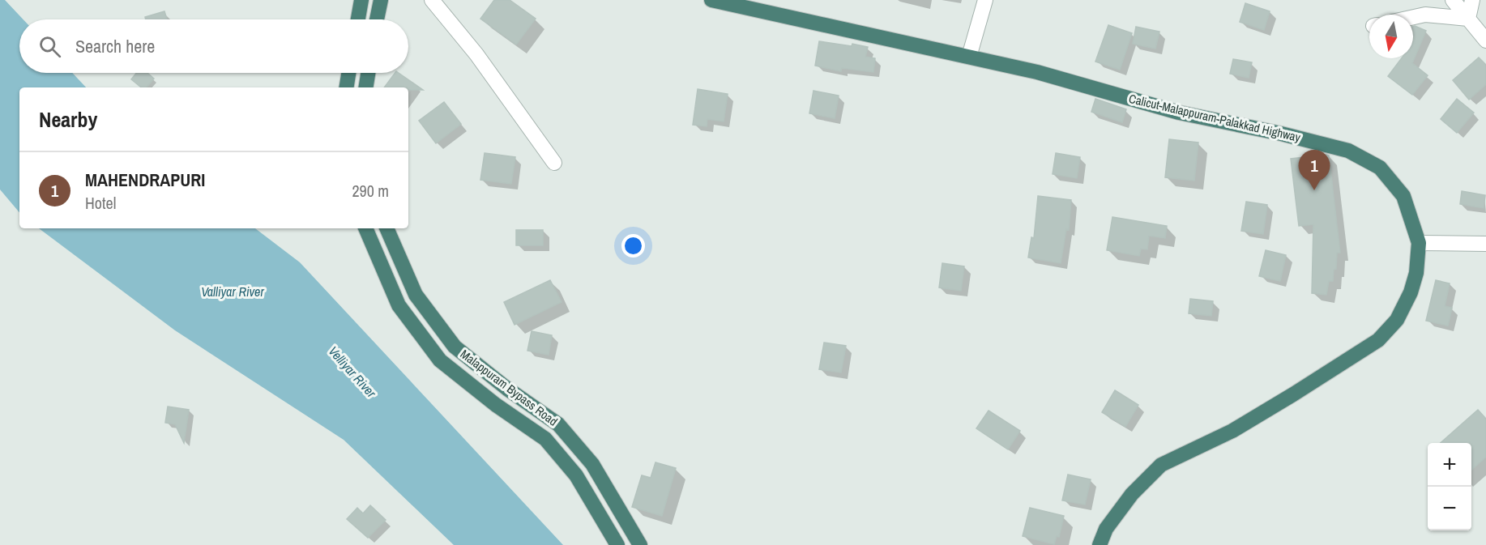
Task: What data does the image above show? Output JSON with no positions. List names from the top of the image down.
{
  "streets": {
    "highway": ["Calicut-Malappuram-Palakkad Highway", "Malappuram Bypass Road"]
  },
  "water": ["Valliyar River", "Velliyar River"],
  "north": "bottom",
  "page": {
    "search": "Search here",
    "heading": "Nearby",
    "pins": "1",
    "list": [
      {
        "mark": "1",
        "name": "MAHENDRAPURI",
        "note": "Hotel",
        "value": "290 m"
      }
    ],
    "map_buttons": ["+", "−"]
  }
}
